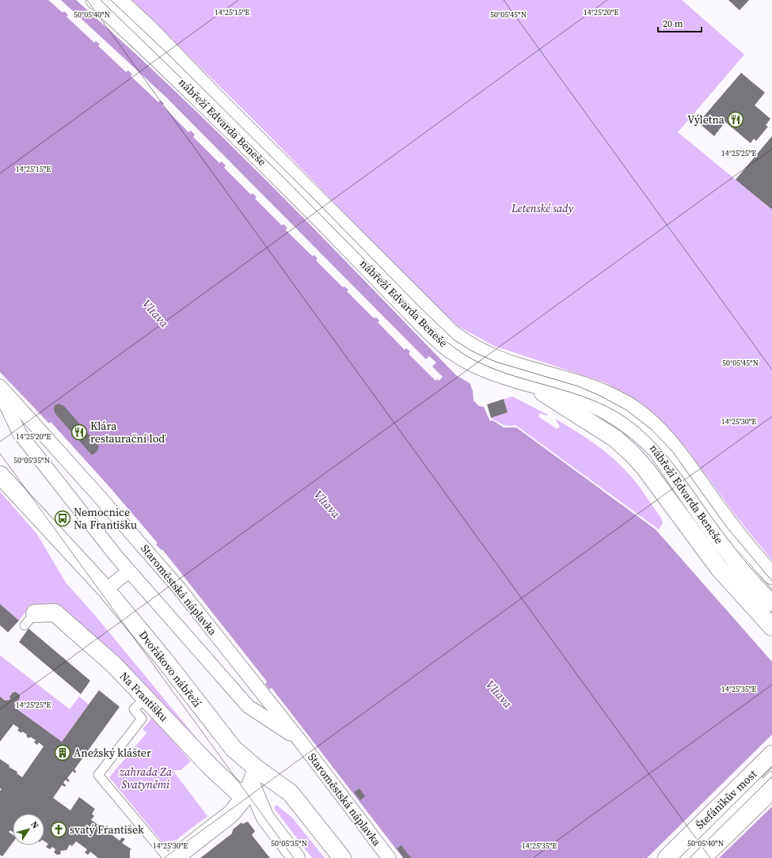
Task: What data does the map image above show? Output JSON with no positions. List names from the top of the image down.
{
  "streets": {
    "main road": [
      "nábřeží Edvarda Beneše",
      "Dvořákovo nábřeží",
      "Na Františku",
      "Štefánikův most"
    ],
    "street": ["Staroměstská náplavka"]
  },
  "water": ["Vltava"],
  "parks": ["Letenské sady", "zahrada Za Svatyněmi"],
  "places": {
    "restaurant": ["Výletna", "Klára restaurační loď"],
    "bus stop": ["Nemocnice Na Františku"],
    "building": ["Anežský klášter"],
    "church": ["svatý František"]
  },
  "scale_bar": "20 m",
  "north": "top right",
  "coordinates": [
    "14°25'15\"E",
    "14°25'20\"E",
    "50°05'40\"N",
    "50°05'45\"N",
    "14°25'25\"E",
    "14°25'30\"E",
    "50°05'35\"N",
    "14°25'35\"E"
  ]
}
